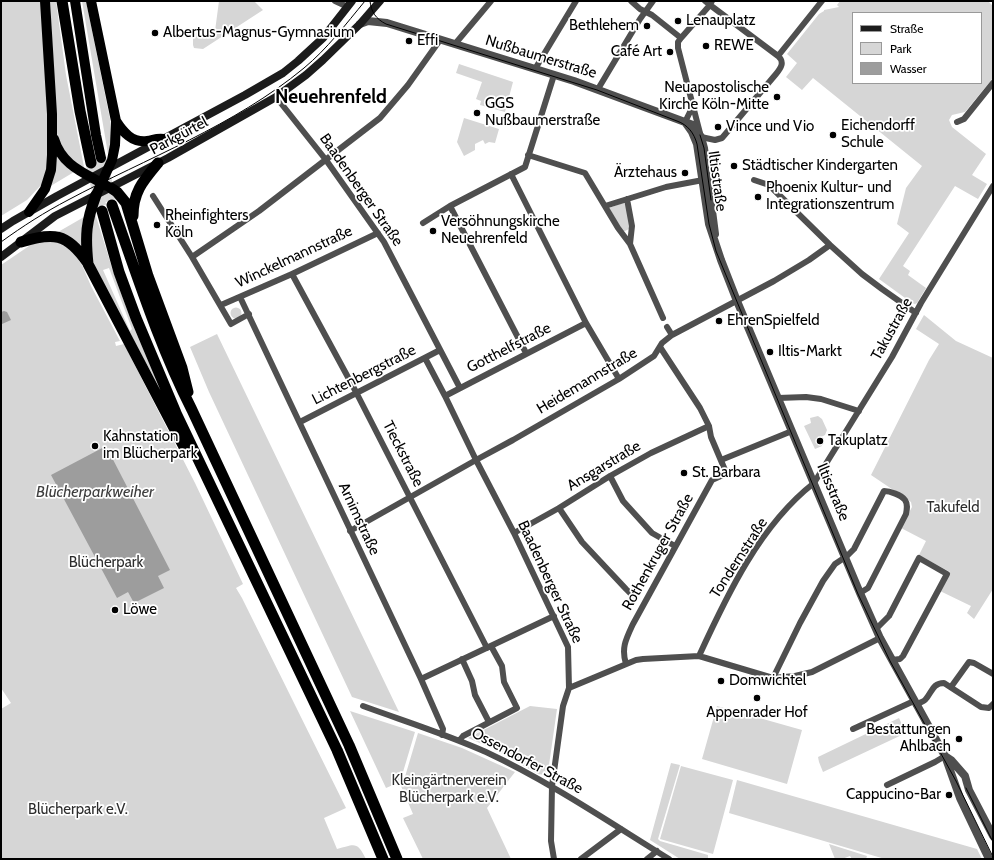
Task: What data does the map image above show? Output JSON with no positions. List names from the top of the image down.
{
  "streets": {
    "main road": ["Parkgürtel"],
    "street": [
      "Nußbaumerstraße",
      "Iltisstraße",
      "Baadenberger Straße",
      "Winckelmannstraße",
      "Takustraße",
      "Gotthelfstraße",
      "Lichtenbergstraße",
      "Heidemannstraße",
      "Tieckstraße",
      "Ansgarstraße",
      "Arnimstraße",
      "Rothenkruger Straße",
      "Tondernstraße",
      "Ossendorfer Straße"
    ]
  },
  "crossings": [
    ["Nußbaumerstraße", "Parkgürtel"],
    ["Nußbaumerstraße", "Iltisstraße"],
    ["Parkgürtel", "Baadenberger Straße"],
    ["Iltisstraße", "Takustraße"],
    ["Iltisstraße", "Heidemannstraße"],
    ["Iltisstraße", "Tondernstraße"],
    ["Baadenberger Straße", "Winckelmannstraße"],
    ["Baadenberger Straße", "Gotthelfstraße"],
    ["Baadenberger Straße", "Lichtenbergstraße"],
    ["Baadenberger Straße", "Heidemannstraße"],
    ["Baadenberger Straße", "Ansgarstraße"],
    ["Baadenberger Straße", "Ossendorfer Straße"],
    ["Winckelmannstraße", "Tieckstraße"],
    ["Winckelmannstraße", "Arnimstraße"],
    ["Takustraße", "Tondernstraße"],
    ["Lichtenbergstraße", "Tieckstraße"],
    ["Lichtenbergstraße", "Arnimstraße"],
    ["Heidemannstraße", "Tieckstraße"],
    ["Heidemannstraße", "Arnimstraße"],
    ["Arnimstraße", "Ossendorfer Straße"]
  ],
  "districts": ["Neuehrenfeld"],
  "water": ["Blücherparkweiher"],
  "parks": [
    "Takufeld",
    "Blücherpark",
    "Kleingärtnerverein Blücherpark e.V.",
    "Blücherpark e.V."
  ],
  "places": [
    "Lenauplatz",
    "Bethlehem",
    "Albertus-Magnus-Gymnasium",
    "Effi",
    "REWE",
    "Café Art",
    "Neuapostolische Kirche Köln-Mitte",
    "GGS Nußbaumerstraße",
    "Vince und Vio",
    "Eichendorff Schule",
    "Städtischer Kindergarten",
    "Ärztehaus",
    "Phoenix Kultur- und Integrationszentrum",
    "Rheinfighters Köln",
    "Versöhnungskirche Neuehrenfeld",
    "EhrenSpielfeld",
    "Iltis-Markt",
    "Takuplatz",
    "Kahnstation im Blücherpark",
    "St. Barbara",
    "Löwe",
    "Domwichtel",
    "Appenrader Hof",
    "Bestattungen Ahlbach",
    "Cappucino-Bar"
  ],
  "legend": ["Straße", "Park", "Wasser"]
}
